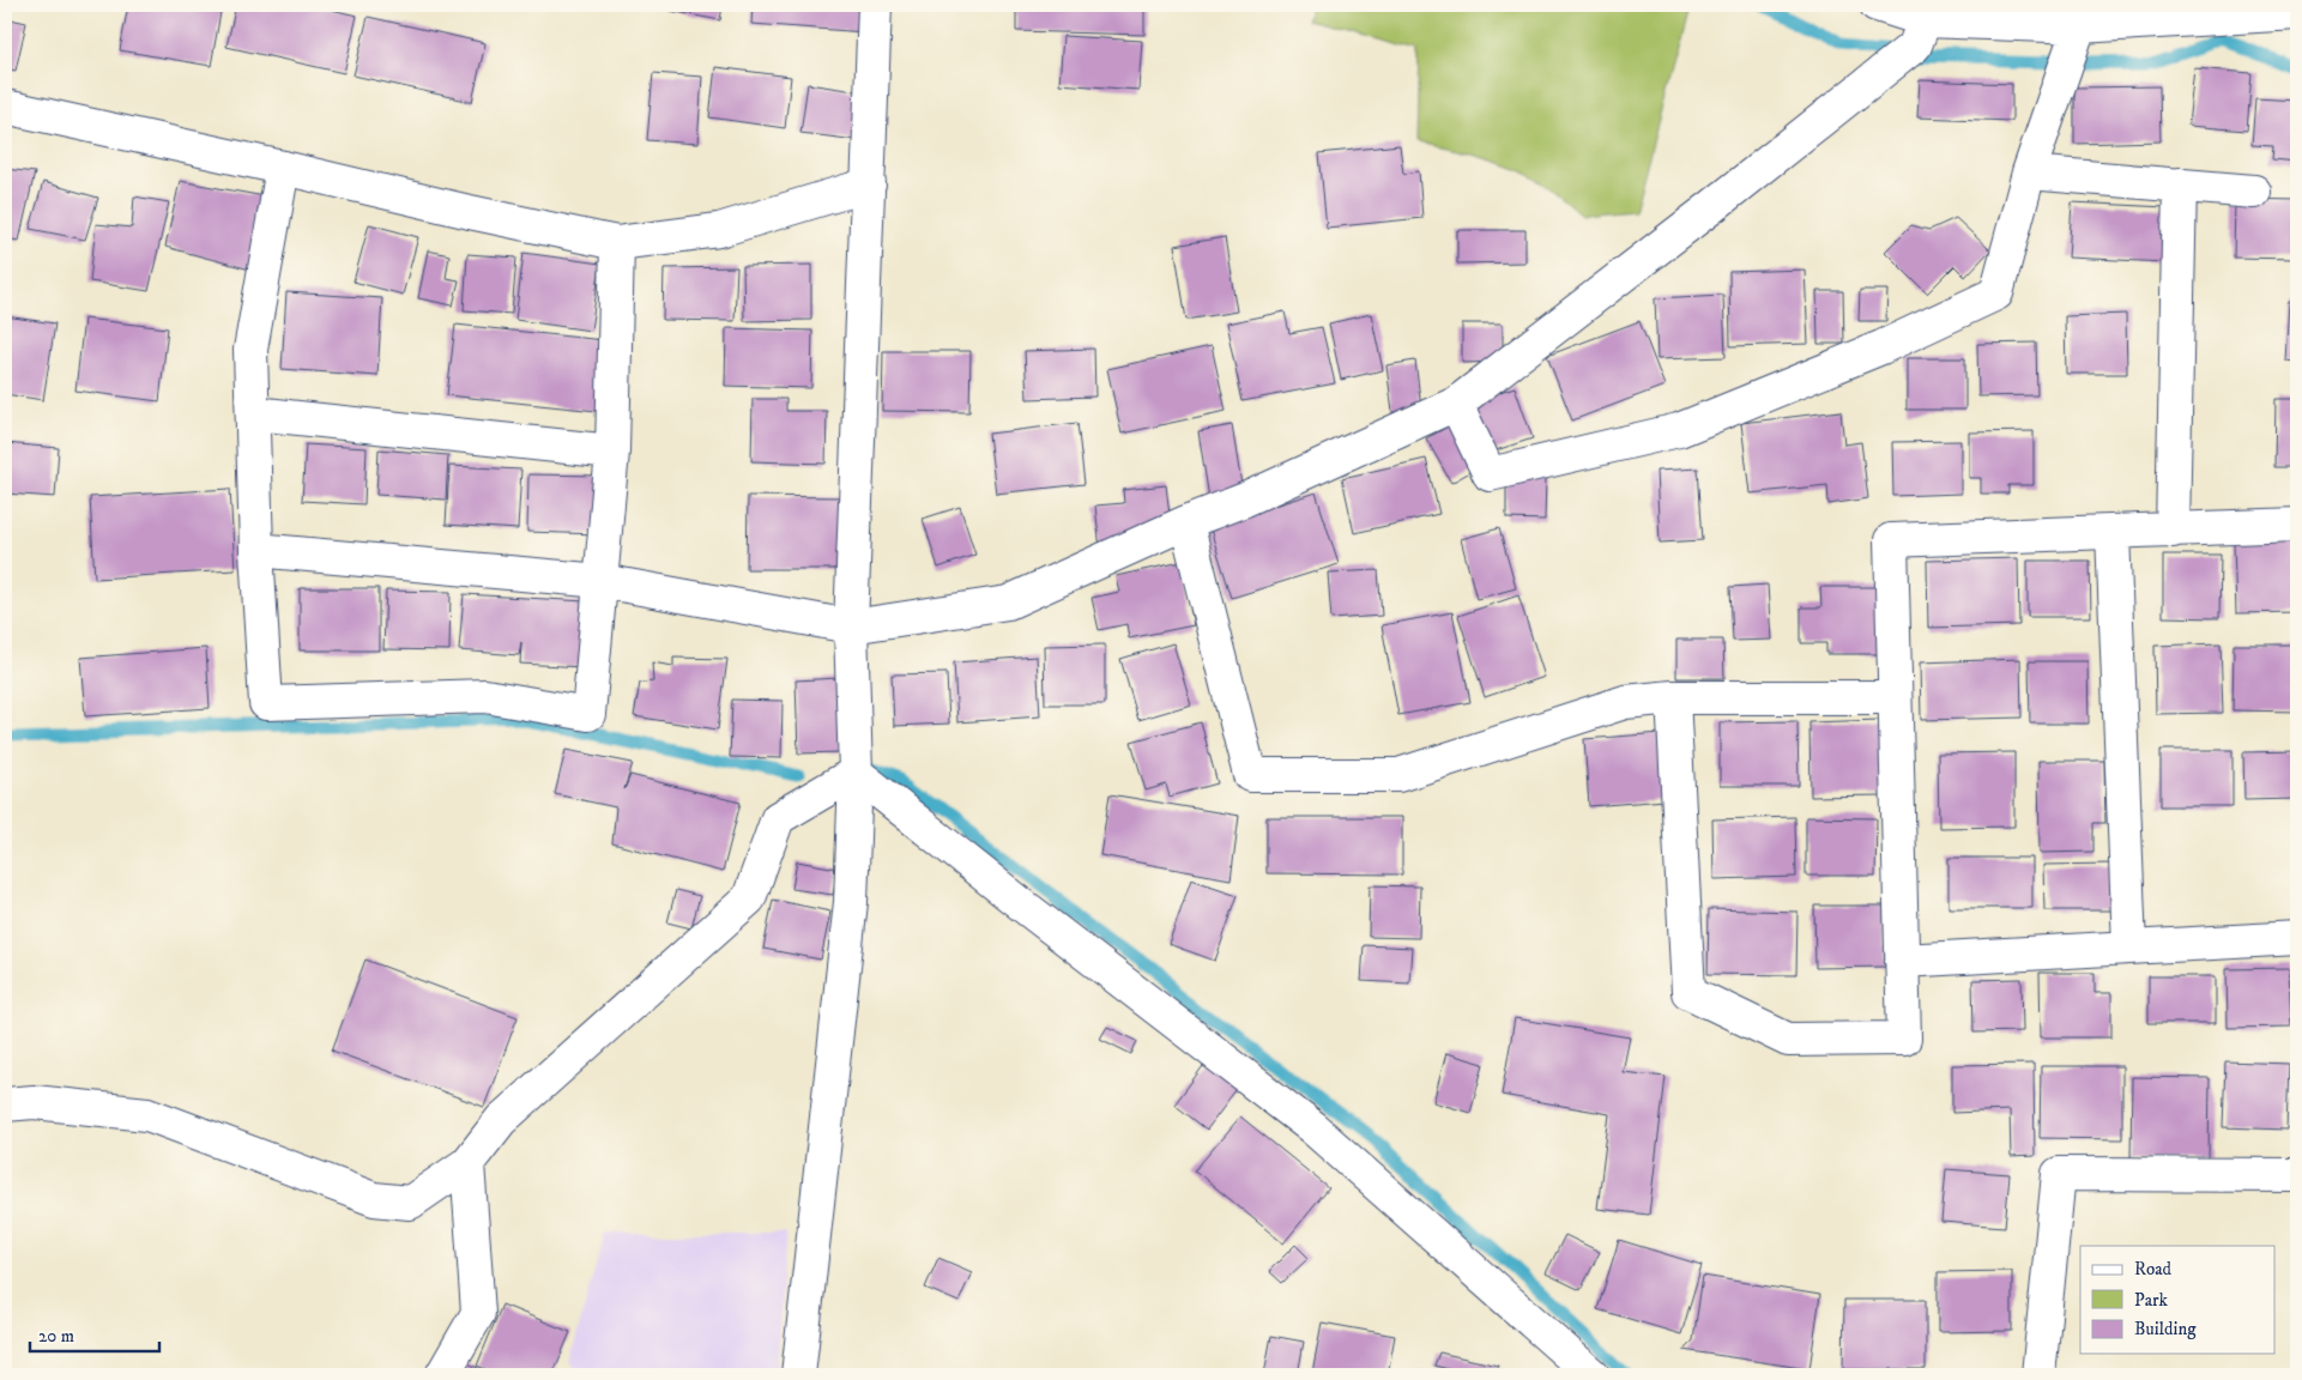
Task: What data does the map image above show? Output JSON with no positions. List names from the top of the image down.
{
  "legend": ["Road", "Park", "Building"],
  "scale_bar": "20 m"
}
